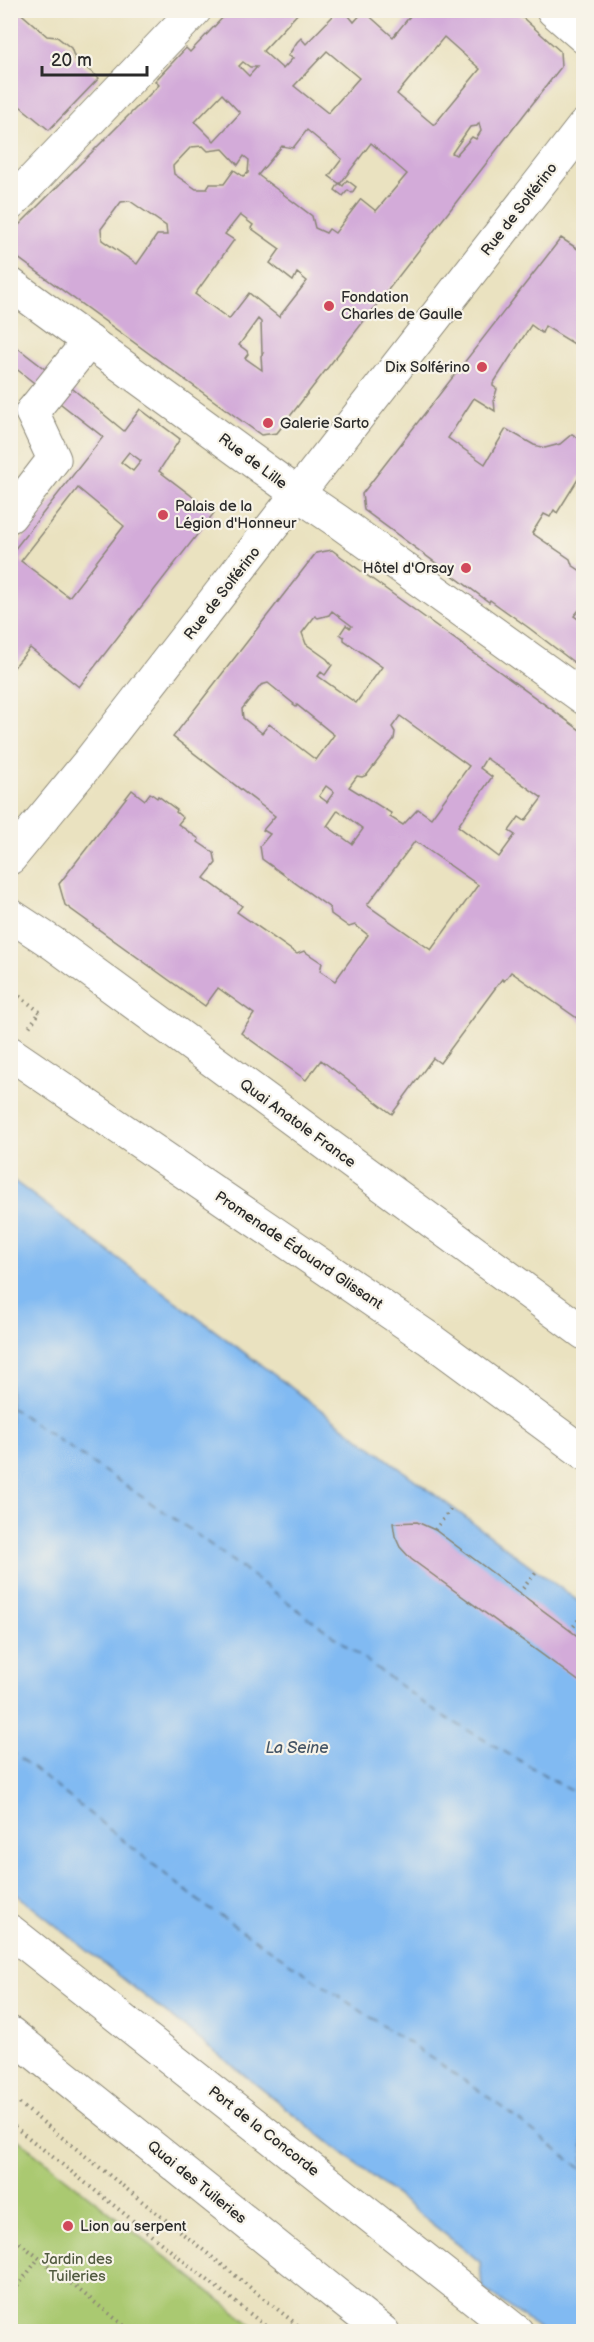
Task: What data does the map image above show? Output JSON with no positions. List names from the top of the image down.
{
  "streets": {
    "street": [
      "Rue de Solférino",
      "Rue de Lille",
      "Quai Anatole France",
      "Promenade Édouard Glissant",
      "Port de la Concorde",
      "Quai des Tuileries"
    ]
  },
  "crossings": [
    ["Rue de Solférino", "Rue de Lille"]
  ],
  "water": ["La Seine"],
  "parks": ["Jardin des Tuileries"],
  "places": [
    "Fondation Charles de Gaulle",
    "Dix Solférino",
    "Galerie Sarto",
    "Palais de la Légion d'Honneur",
    "Hôtel d'Orsay",
    "Lion au serpent"
  ],
  "scale_bar": "20 m"
}
